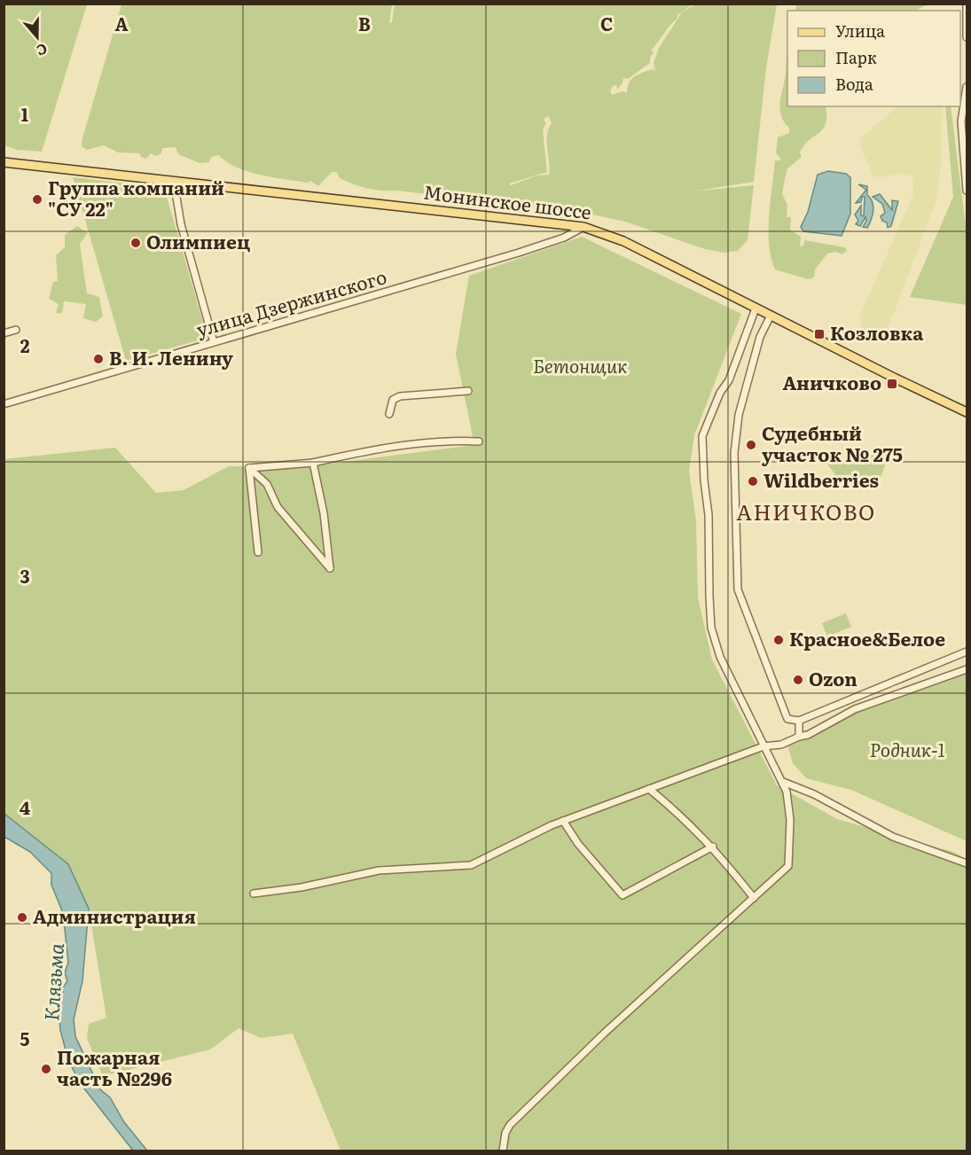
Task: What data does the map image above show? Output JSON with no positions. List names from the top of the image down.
{
  "streets": {
    "main road": ["Монинское шоссе"],
    "street": ["улица Дзержинского"]
  },
  "crossings": [
    ["Монинское шоссе", "улица Дзержинского"]
  ],
  "districts": ["АНИЧКОВО"],
  "water": ["Клязьма"],
  "parks": ["Бетонщик", "Родник-1"],
  "places": {
    "other": [
      "Группа компаний \"СУ 22\"",
      "Олимпиец",
      "В. И. Ленину",
      "Судебный участок № 275",
      "Wildberries",
      "Красное&Белое",
      "Ozon",
      "Администрация",
      "Пожарная часть №296"
    ],
    "transit": ["Козловка", "Аничково"]
  },
  "legend": ["Улица", "Парк", "Вода"],
  "north": "bottom",
  "grid": {
    "columns": ["A", "B", "C"],
    "rows": [
      "1",
      "2",
      "3",
      "4",
      "5"
    ]
  }
}
